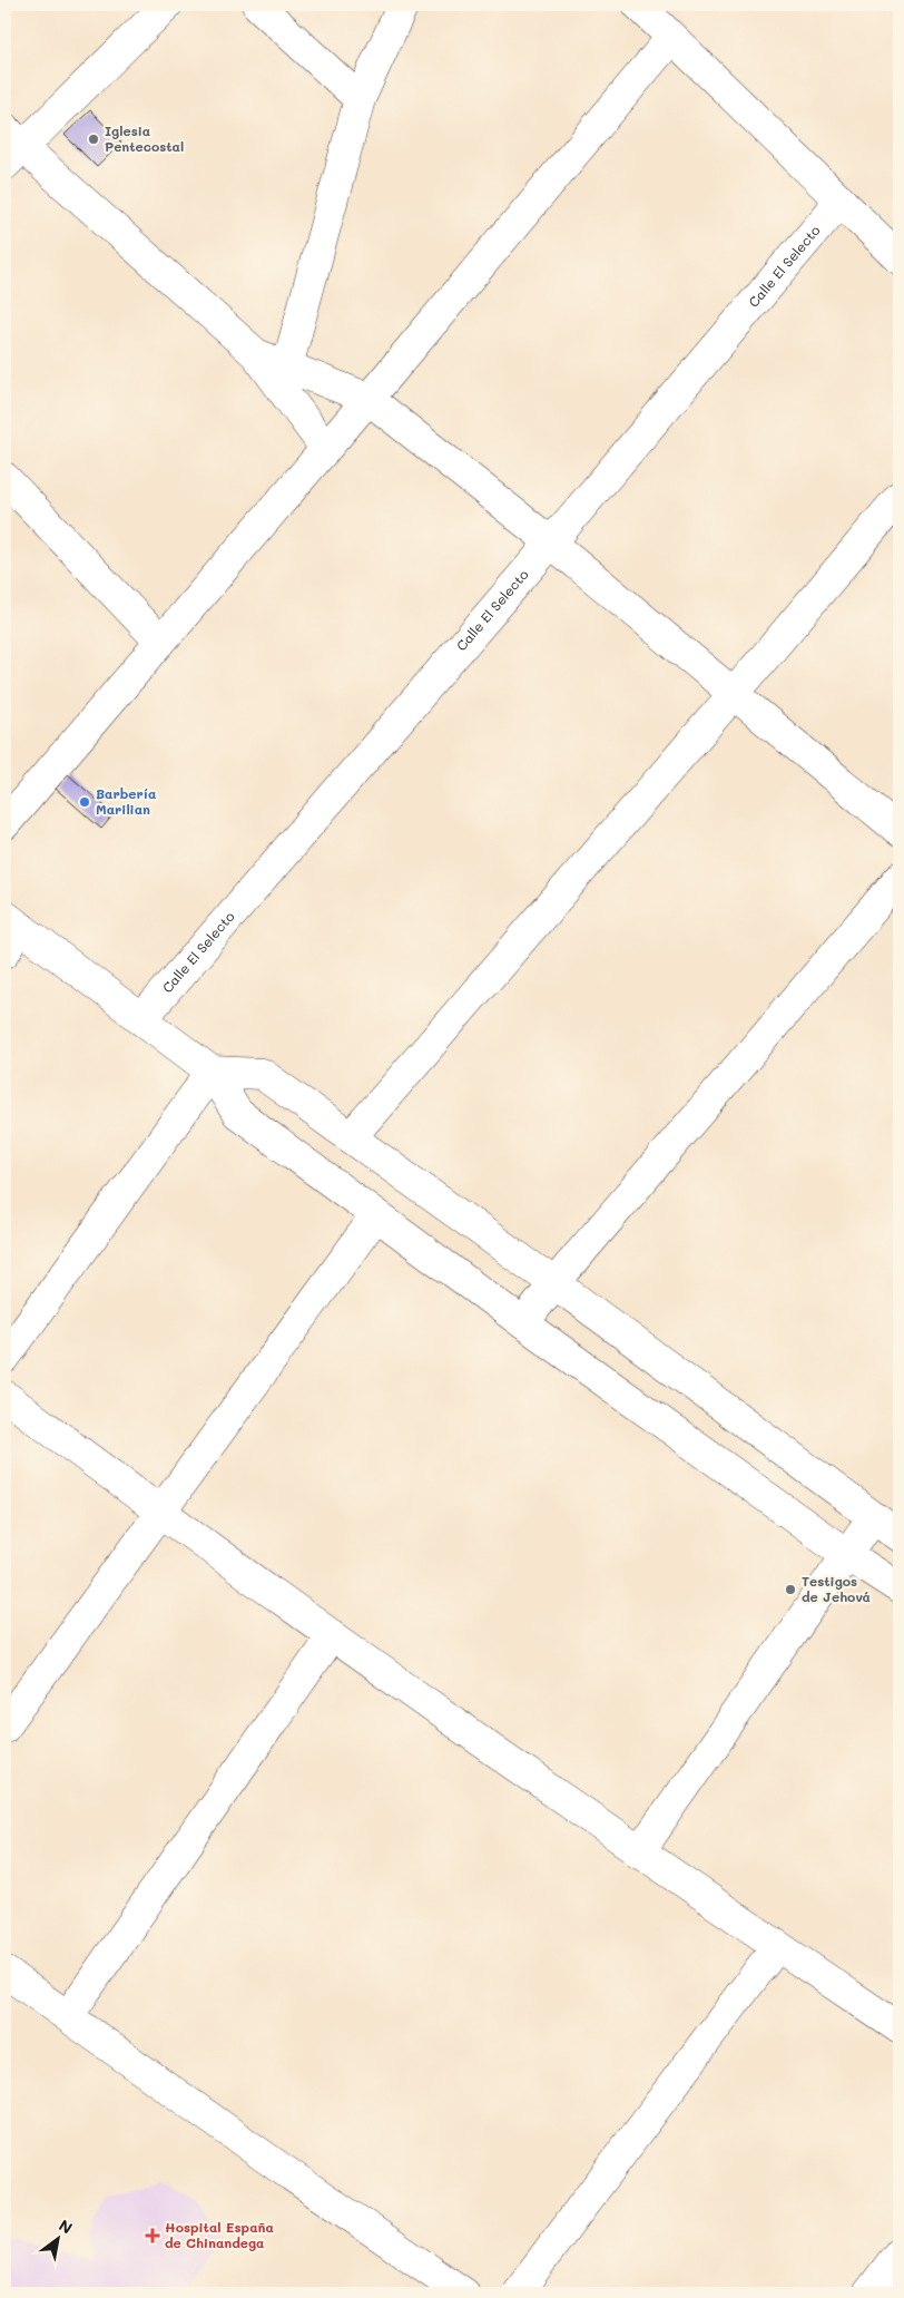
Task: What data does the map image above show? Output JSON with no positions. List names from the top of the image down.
{
  "streets": {
    "street": ["Calle El Selecto"]
  },
  "places": {
    "other": ["Iglesia Pentecostal", "Barbería Marilian", "Testigos de Jehová"],
    "health": ["Hospital España de Chinandega"]
  },
  "north": "top right"
}
